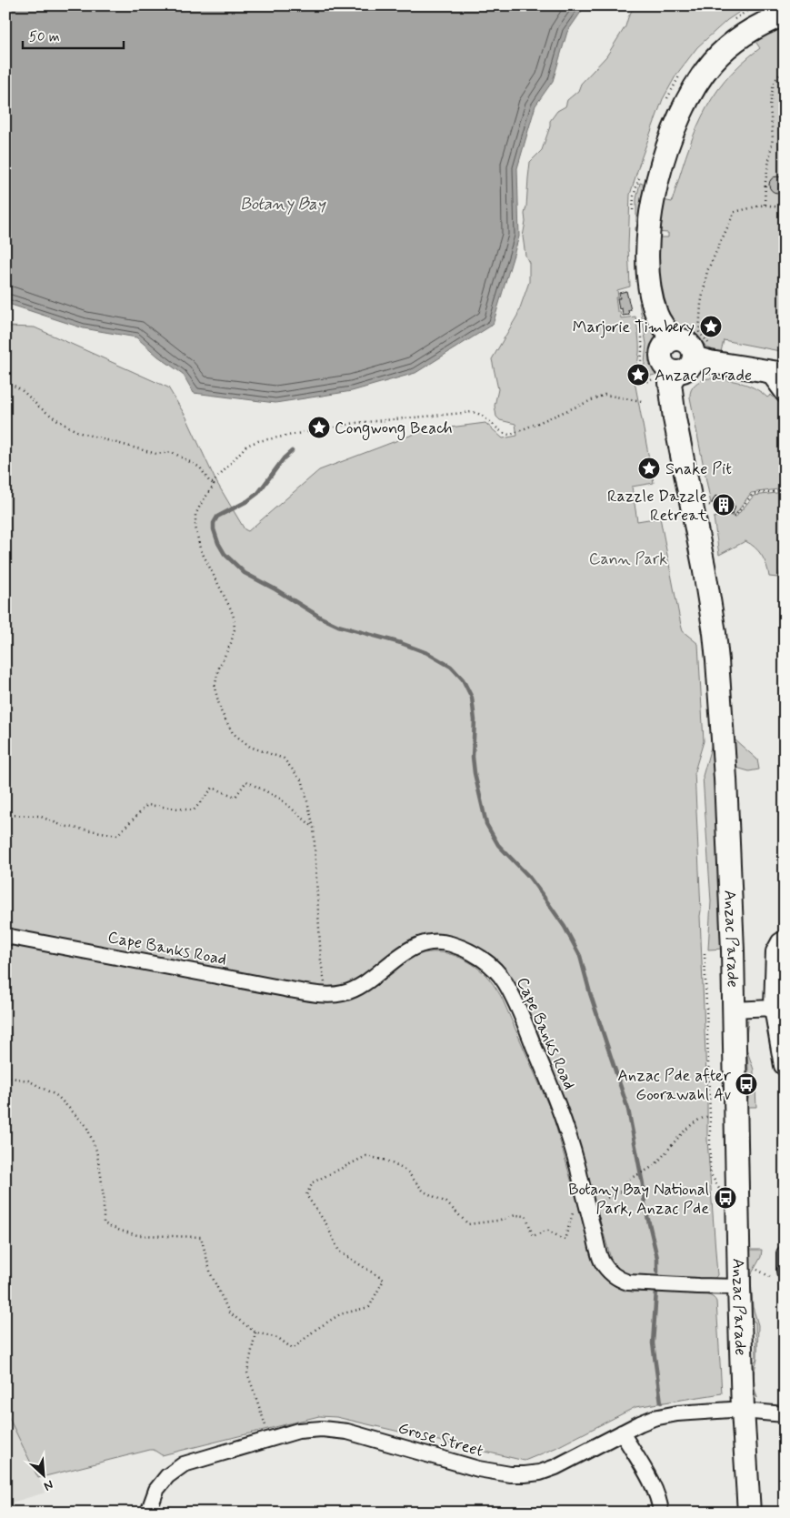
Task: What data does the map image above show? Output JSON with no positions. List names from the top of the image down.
{
  "streets": {
    "main road": ["Anzac Parade"],
    "street": ["Cape Banks Road", "Grose Street"]
  },
  "crossings": [
    ["Anzac Parade", "Cape Banks Road"],
    ["Anzac Parade", "Grose Street"]
  ],
  "water": ["Botany Bay"],
  "parks": ["Cann Park"],
  "places": {
    "place": [
      "Marjorie Timbery",
      "Anzac Parade",
      "Congwong Beach",
      "Snake Pit"
    ],
    "building": ["Razzle Dazzle Retreat"],
    "bus stop": ["Anzac Pde after Goorawahl Av", "Botany Bay National Park, Anzac Pde"]
  },
  "scale_bar": "50 m",
  "north": "bottom right"
}
